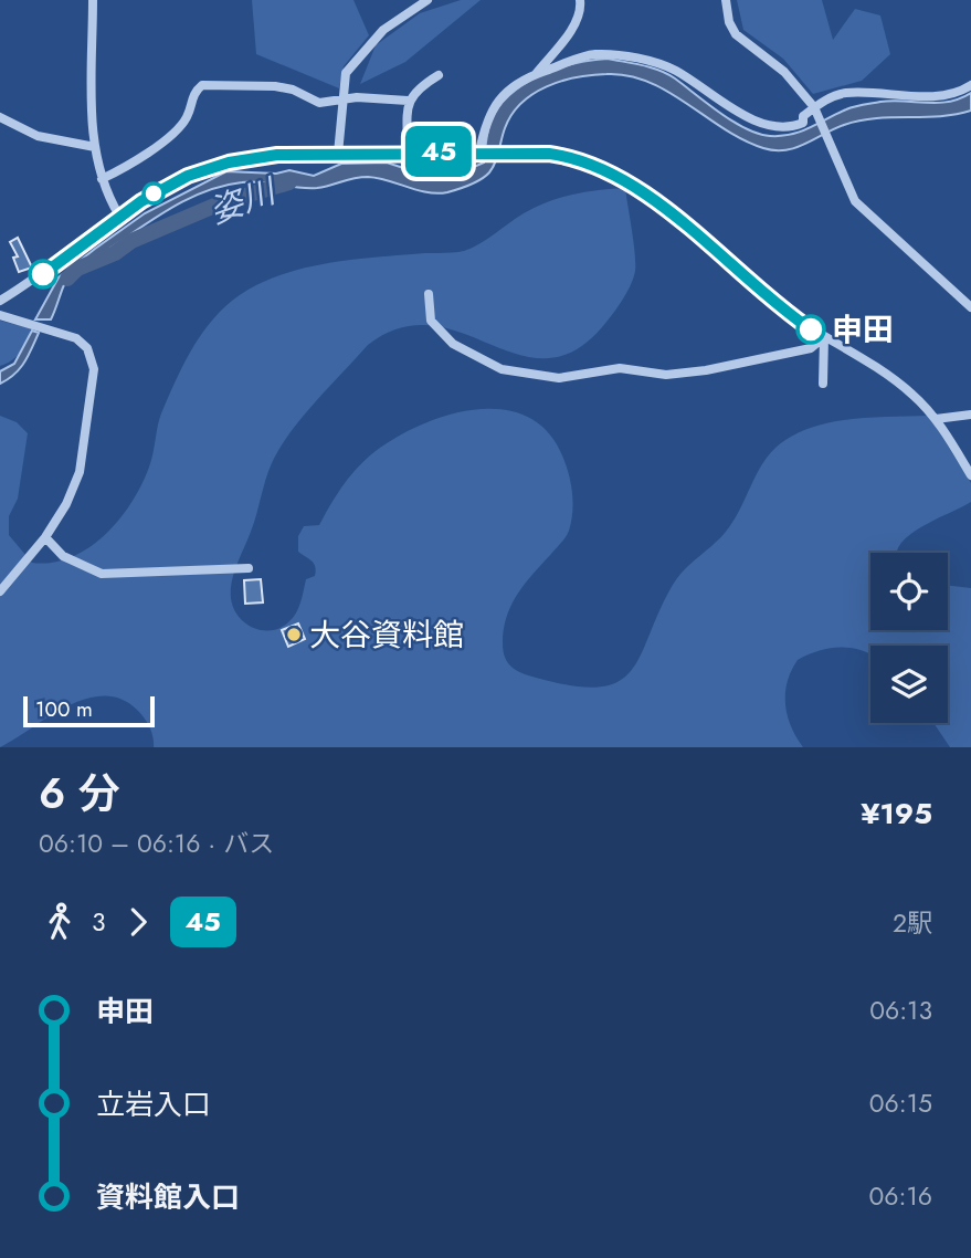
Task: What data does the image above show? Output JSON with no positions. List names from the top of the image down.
{
  "water": ["姿川"],
  "places": ["申田", "大谷資料館"],
  "lines": ["bus line 45"],
  "scale_bar": "100 m",
  "page": {
    "on_map": "45",
    "scale": "100 m",
    "heading": ["6 分", "06:10 – 06:16 · バス", "¥195"],
    "legs": ["3", "45", "2駅"],
    "list": [
      {
        "name": "申田",
        "value": "06:13"
      },
      {
        "name": "立岩入口",
        "value": "06:15"
      },
      {
        "name": "資料館入口",
        "value": "06:16"
      }
    ]
  }
}
